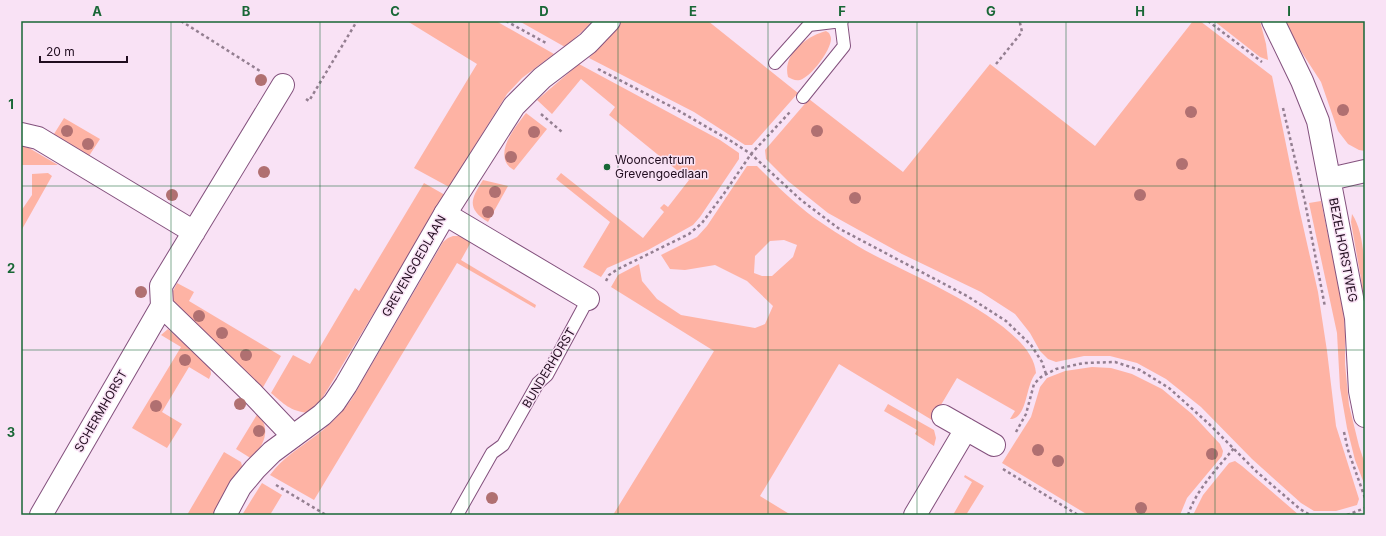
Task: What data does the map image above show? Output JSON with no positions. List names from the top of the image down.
{
  "streets": {
    "street": ["BEZELHORSTWEG", "GREVENGOEDLAAN", "SCHERMHORST"],
    "lane": ["BUNDERHORST"]
  },
  "places": ["Wooncentrum Grevengoedlaan"],
  "scale_bar": "20 m",
  "grid": {
    "columns": [
      "A",
      "B",
      "C",
      "D",
      "E",
      "F",
      "G",
      "H",
      "I"
    ],
    "rows": ["1", "2", "3"]
  }
}
